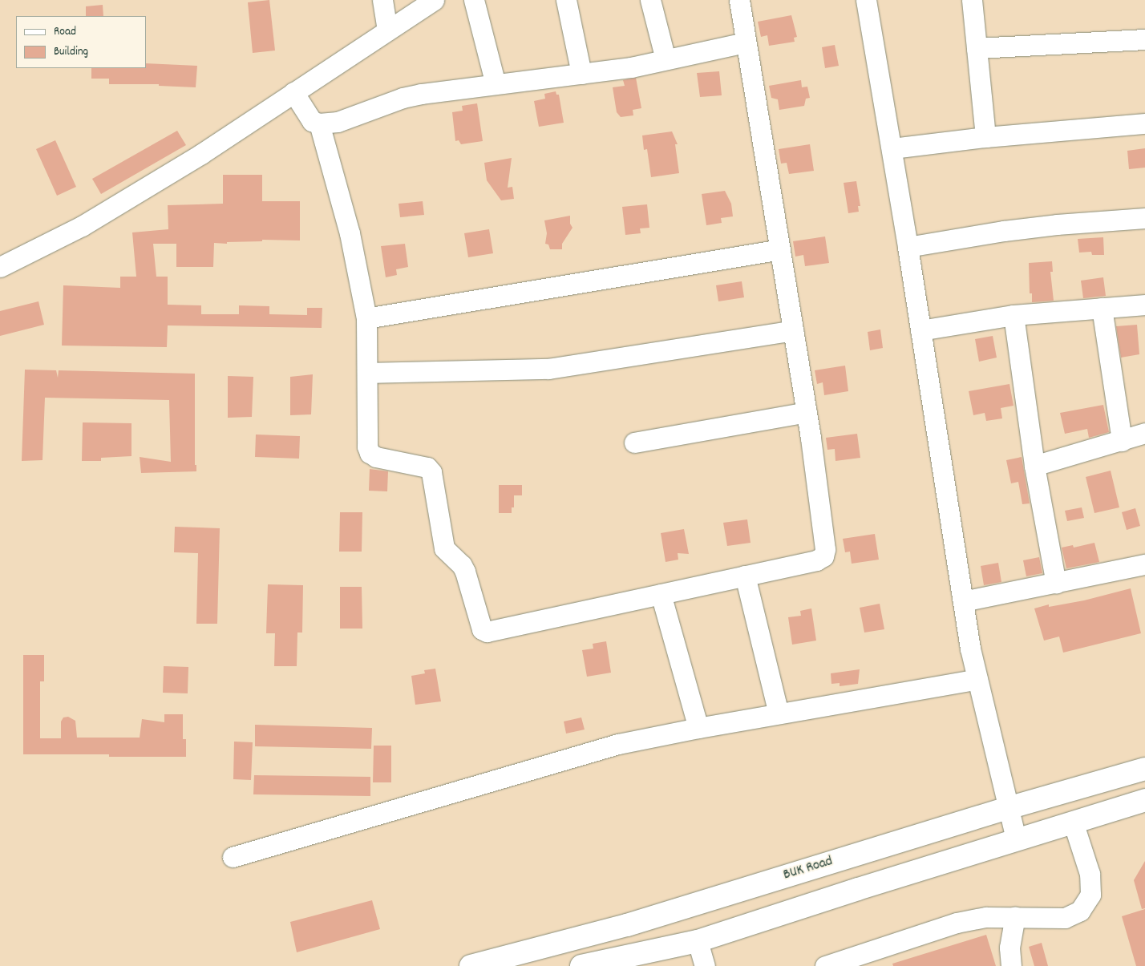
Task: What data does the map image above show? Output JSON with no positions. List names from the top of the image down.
{
  "streets": {
    "main road": ["BUK Road"]
  },
  "legend": ["Road", "Building"]
}
